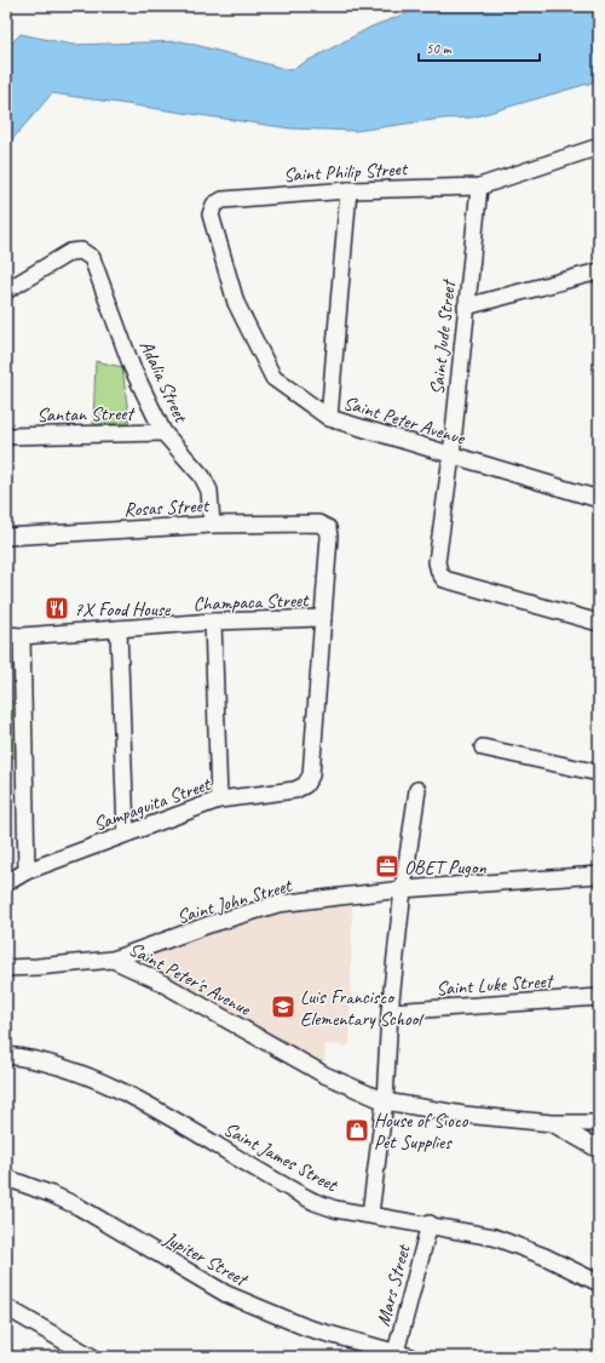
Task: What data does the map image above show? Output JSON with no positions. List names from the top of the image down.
{
  "streets": {
    "street": [
      "Saint Philip Street",
      "Saint Jude Street",
      "Adalia Street",
      "Santan Street",
      "Saint Peter Avenue",
      "Rosas Street",
      "Champaca Street",
      "Sampaguita Street",
      "Saint John Street",
      "Saint Peter's Avenue",
      "Saint Luke Street",
      "Saint James Street",
      "Jupiter Street",
      "Mars Street"
    ]
  },
  "crossings": [
    ["Saint Philip Street", "Saint Jude Street"],
    ["Saint Philip Street", "Saint Peter Avenue"],
    ["Saint Jude Street", "Saint Peter Avenue"],
    ["Adalia Street", "Santan Street"],
    ["Adalia Street", "Rosas Street"],
    ["Rosas Street", "Champaca Street"],
    ["Rosas Street", "Sampaguita Street"],
    ["Champaca Street", "Sampaguita Street"],
    ["Saint John Street", "Saint Peter's Avenue"],
    ["Saint James Street", "Mars Street"],
    ["Jupiter Street", "Mars Street"]
  ],
  "places": {
    "restaurant": ["7X Food House"],
    "office": ["OBET Pugon"],
    "school or university": ["Luis Francisco Elementary School"],
    "shop": ["House of Sioco Pet Supplies"]
  },
  "scale_bar": "50 m"
}
